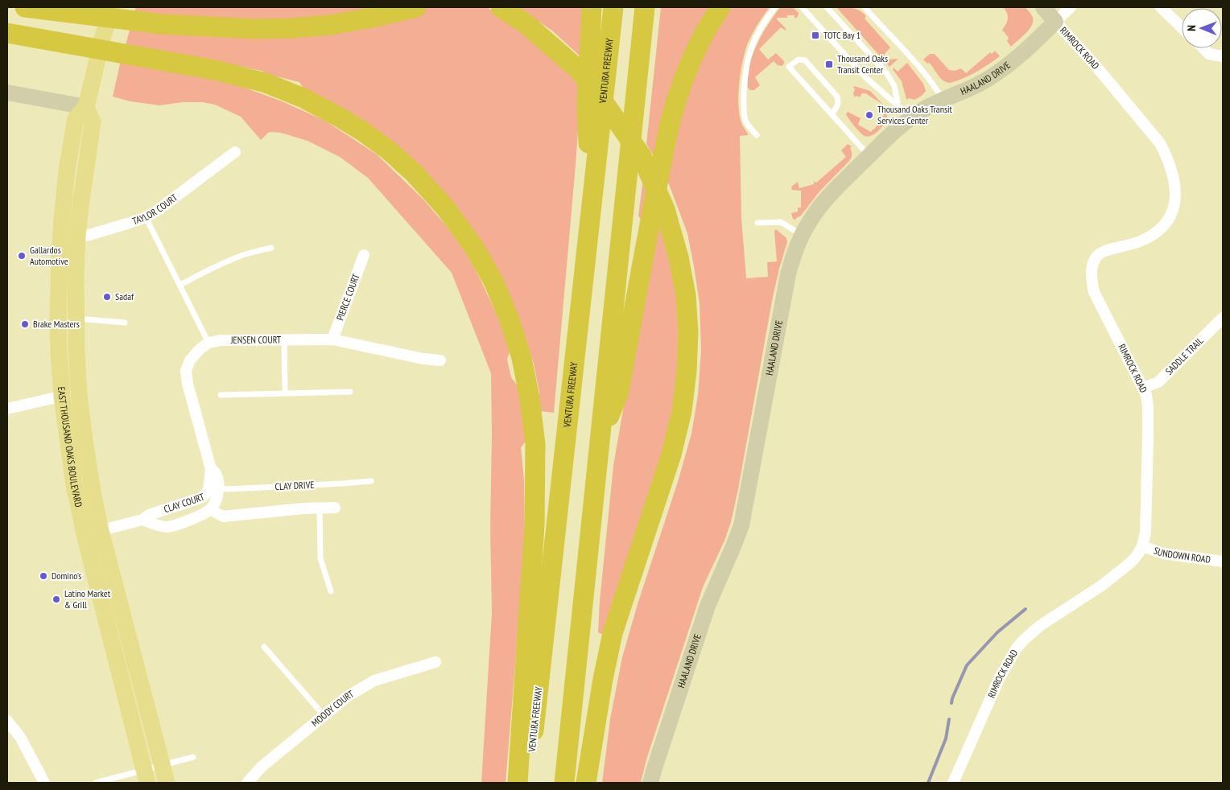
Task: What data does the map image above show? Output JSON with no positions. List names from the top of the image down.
{
  "streets": {
    "highway": ["VENTURA FREEWAY"],
    "main road": ["EAST THOUSAND OAKS BOULEVARD"],
    "street": [
      "RIMROCK ROAD",
      "HAALAND DRIVE",
      "TAYLOR COURT",
      "PIERCE COURT",
      "JENSEN COURT",
      "SADDLE TRAIL",
      "CLAY COURT",
      "SUNDOWN ROAD",
      "MOODY COURT"
    ],
    "lane": ["CLAY DRIVE"]
  },
  "crossings": [
    ["RIMROCK ROAD", "HAALAND DRIVE"],
    ["RIMROCK ROAD", "SADDLE TRAIL"],
    ["RIMROCK ROAD", "SUNDOWN ROAD"],
    ["TAYLOR COURT", "EAST THOUSAND OAKS BOULEVARD"],
    ["PIERCE COURT", "JENSEN COURT"],
    ["EAST THOUSAND OAKS BOULEVARD", "CLAY COURT"],
    ["CLAY DRIVE", "CLAY COURT"]
  ],
  "places": {
    "transit": ["TOTC Bay 1", "Thousand Oaks Transit Center"],
    "other": [
      "Thousand Oaks Transit Services Center",
      "Gallardos Automotive",
      "Sadaf",
      "Brake Masters",
      "Domino's",
      "Latino Market & Grill"
    ]
  },
  "north": "left"
}
